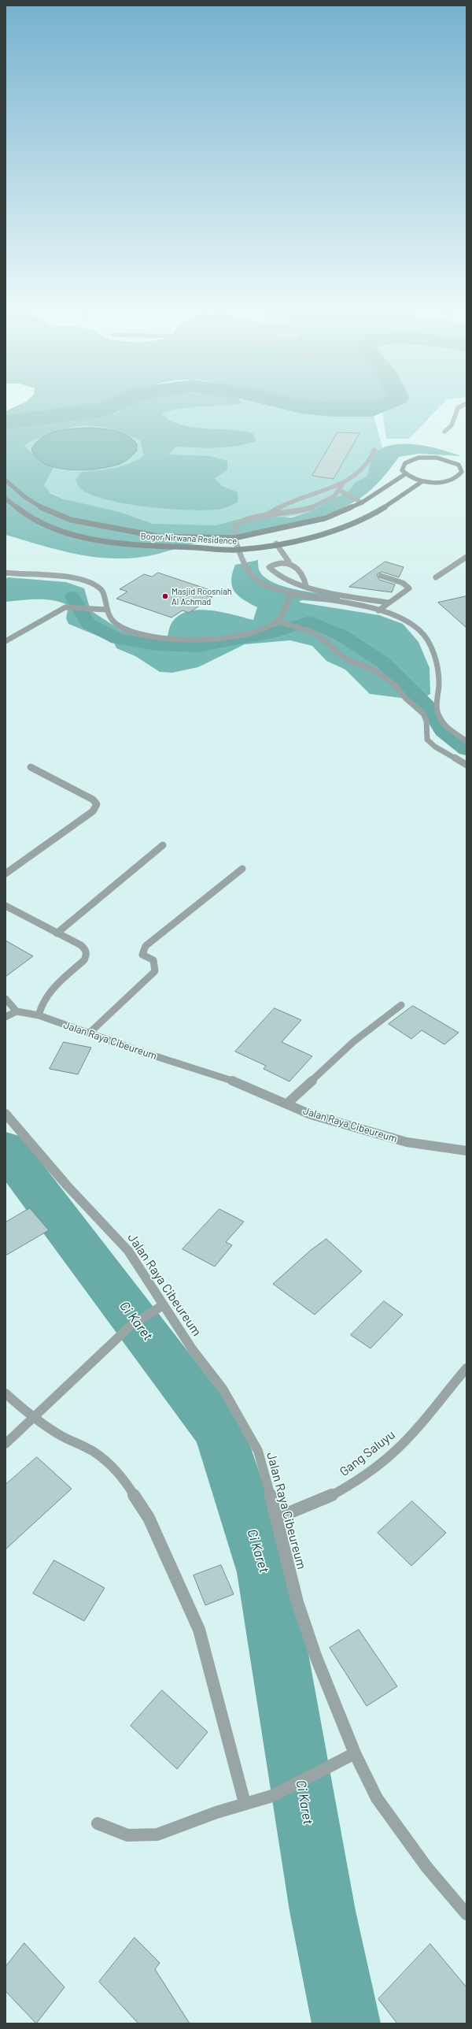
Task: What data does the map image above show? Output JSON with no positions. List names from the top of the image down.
{
  "streets": {
    "street": ["Bogor Nirwana Residence", "Jalan Raya Cibeureum", "Gang Saluyu"]
  },
  "crossings": [
    ["Jalan Raya Cibeureum", "Gang Saluyu"]
  ],
  "water": ["Ci Karet"],
  "places": ["Masjid Roosniah Al Achmad"]
}
